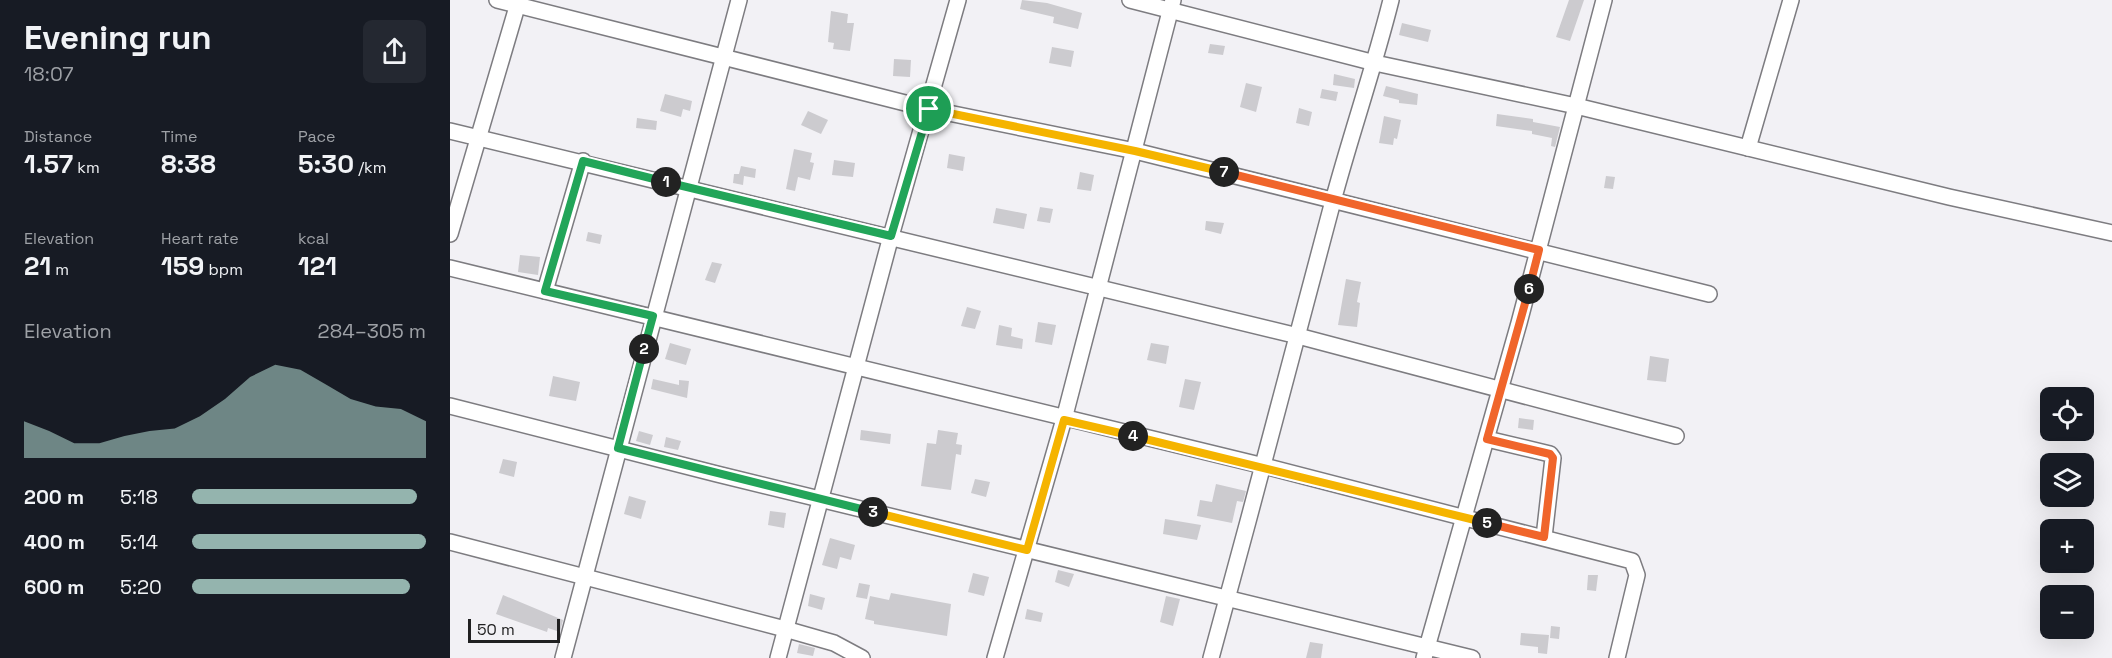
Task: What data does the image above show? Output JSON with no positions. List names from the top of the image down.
{
  "scale_bar": "50 m",
  "page": {
    "heading": ["Evening run", "18:07"],
    "stats": [
      ["Distance", "1.57 km"],
      ["Time", "8:38"],
      ["Pace", "5:30 /km"],
      ["Elevation", "21 m"],
      ["Heart rate", "159 bpm"],
      ["kcal", "121"]
    ],
    "pins": [
      "7",
      "1",
      "6",
      "2",
      "4",
      "3",
      "5"
    ],
    "chart": ["Elevation", "284–305 m"],
    "map_buttons": ["+", "−"],
    "list": [
      {
        "name": "200 m",
        "note": "5:18"
      },
      {
        "name": "400 m",
        "note": "5:14"
      },
      {
        "name": "600 m",
        "note": "5:20"
      }
    ],
    "scale": "50 m"
  }
}
